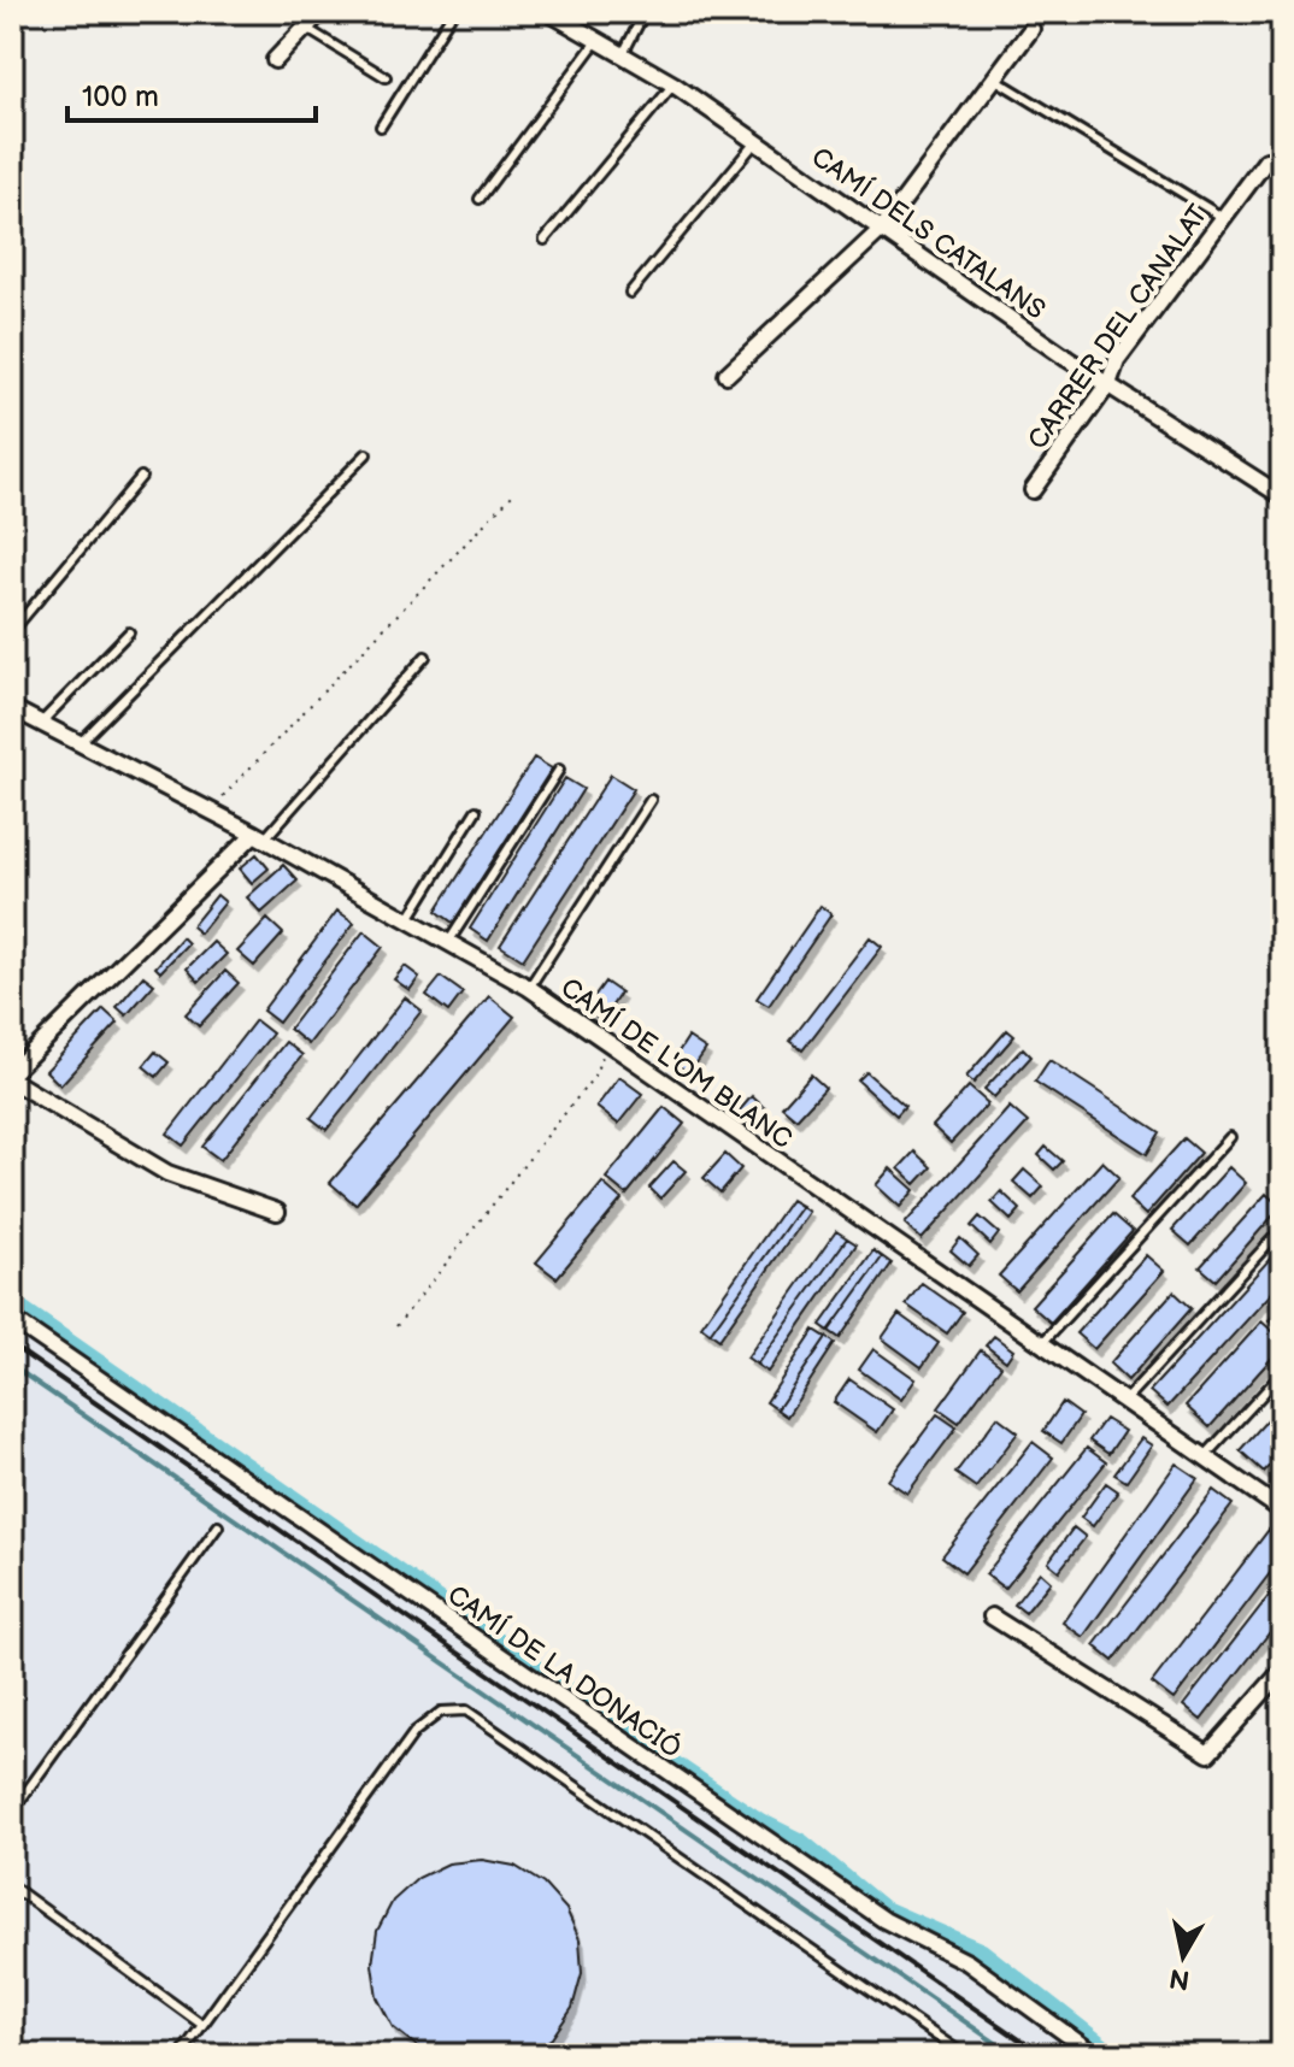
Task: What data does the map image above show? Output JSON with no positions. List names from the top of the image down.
{
  "streets": {
    "street": [
      "CAMÍ DELS CATALANS",
      "CARRER DEL CANALAT",
      "CAMÍ DE L'OM BLANC",
      "CAMÍ DE LA DONACIÓ"
    ]
  },
  "crossings": [
    ["CAMÍ DELS CATALANS", "CARRER DEL CANALAT"]
  ],
  "scale_bar": "100 m",
  "north": "bottom"
}
